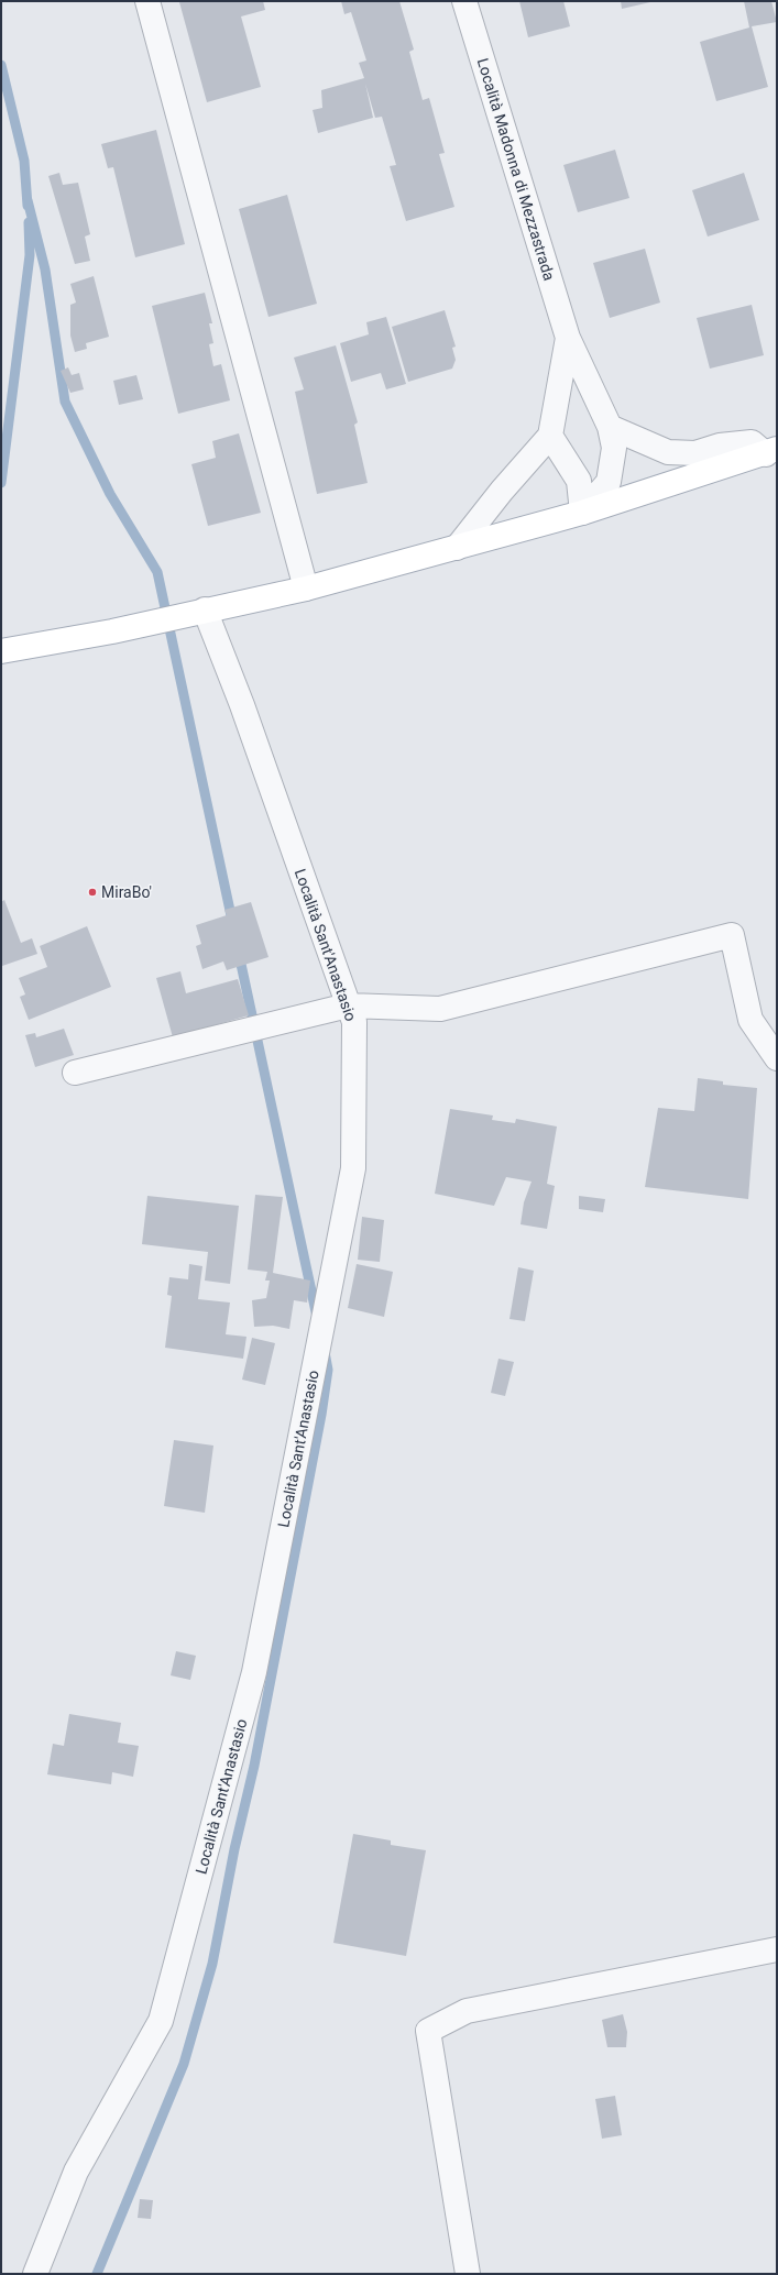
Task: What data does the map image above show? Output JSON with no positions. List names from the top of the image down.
{
  "streets": {
    "street": ["Località Madonna di Mezzastrada", "Località Sant'Anastasio"]
  },
  "places": ["MiraBo'"]
}
